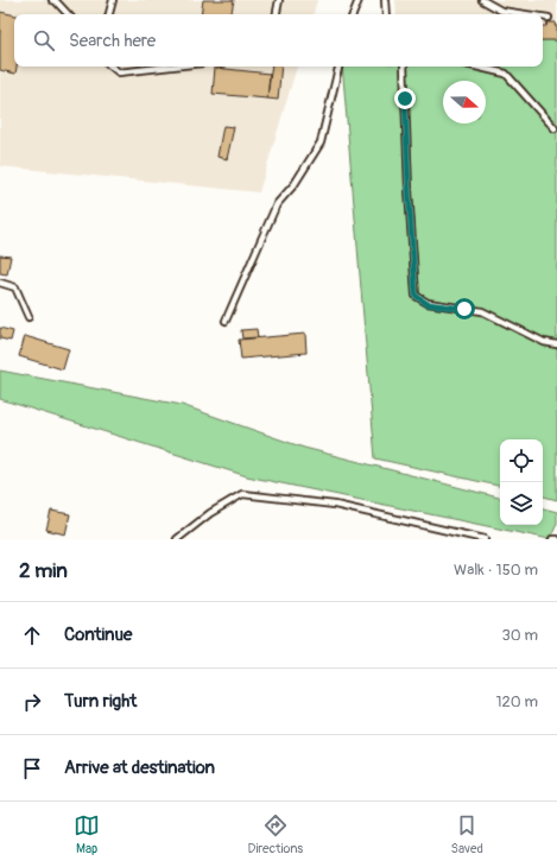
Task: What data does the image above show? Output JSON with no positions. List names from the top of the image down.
{
  "north": "right",
  "page": {
    "search": "Search here",
    "heading": ["2 min", "Walk · 150 m"],
    "list": [
      ["Continue", "30 m"],
      ["Turn right", "120 m"],
      "Arrive at destination"
    ],
    "nav": ["Map", "Directions", "Saved"]
  }
}
